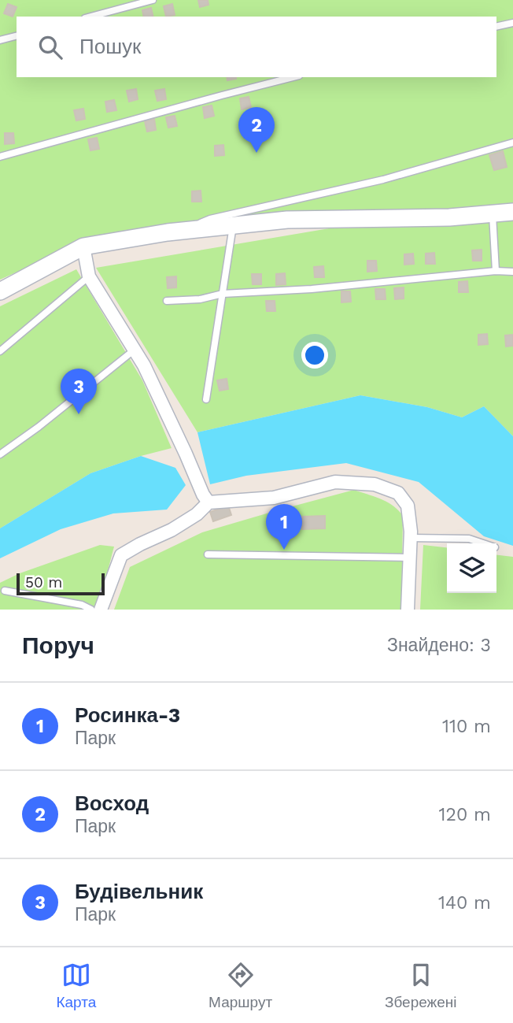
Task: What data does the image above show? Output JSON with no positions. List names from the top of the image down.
{
  "scale_bar": "50 m",
  "page": {
    "search": "Пошук",
    "pins": ["2", "3", "1"],
    "scale": "50 m",
    "heading": ["Поруч", "Знайдено: 3"],
    "list": [
      {
        "mark": "1",
        "name": "Росинка-3",
        "note": "Парк",
        "value": "110 m"
      },
      {
        "mark": "2",
        "name": "Восход",
        "note": "Парк",
        "value": "120 m"
      },
      {
        "mark": "3",
        "name": "Будівельник",
        "note": "Парк",
        "value": "140 m"
      }
    ],
    "nav": ["Карта", "Маршрут", "Збережені"]
  }
}
